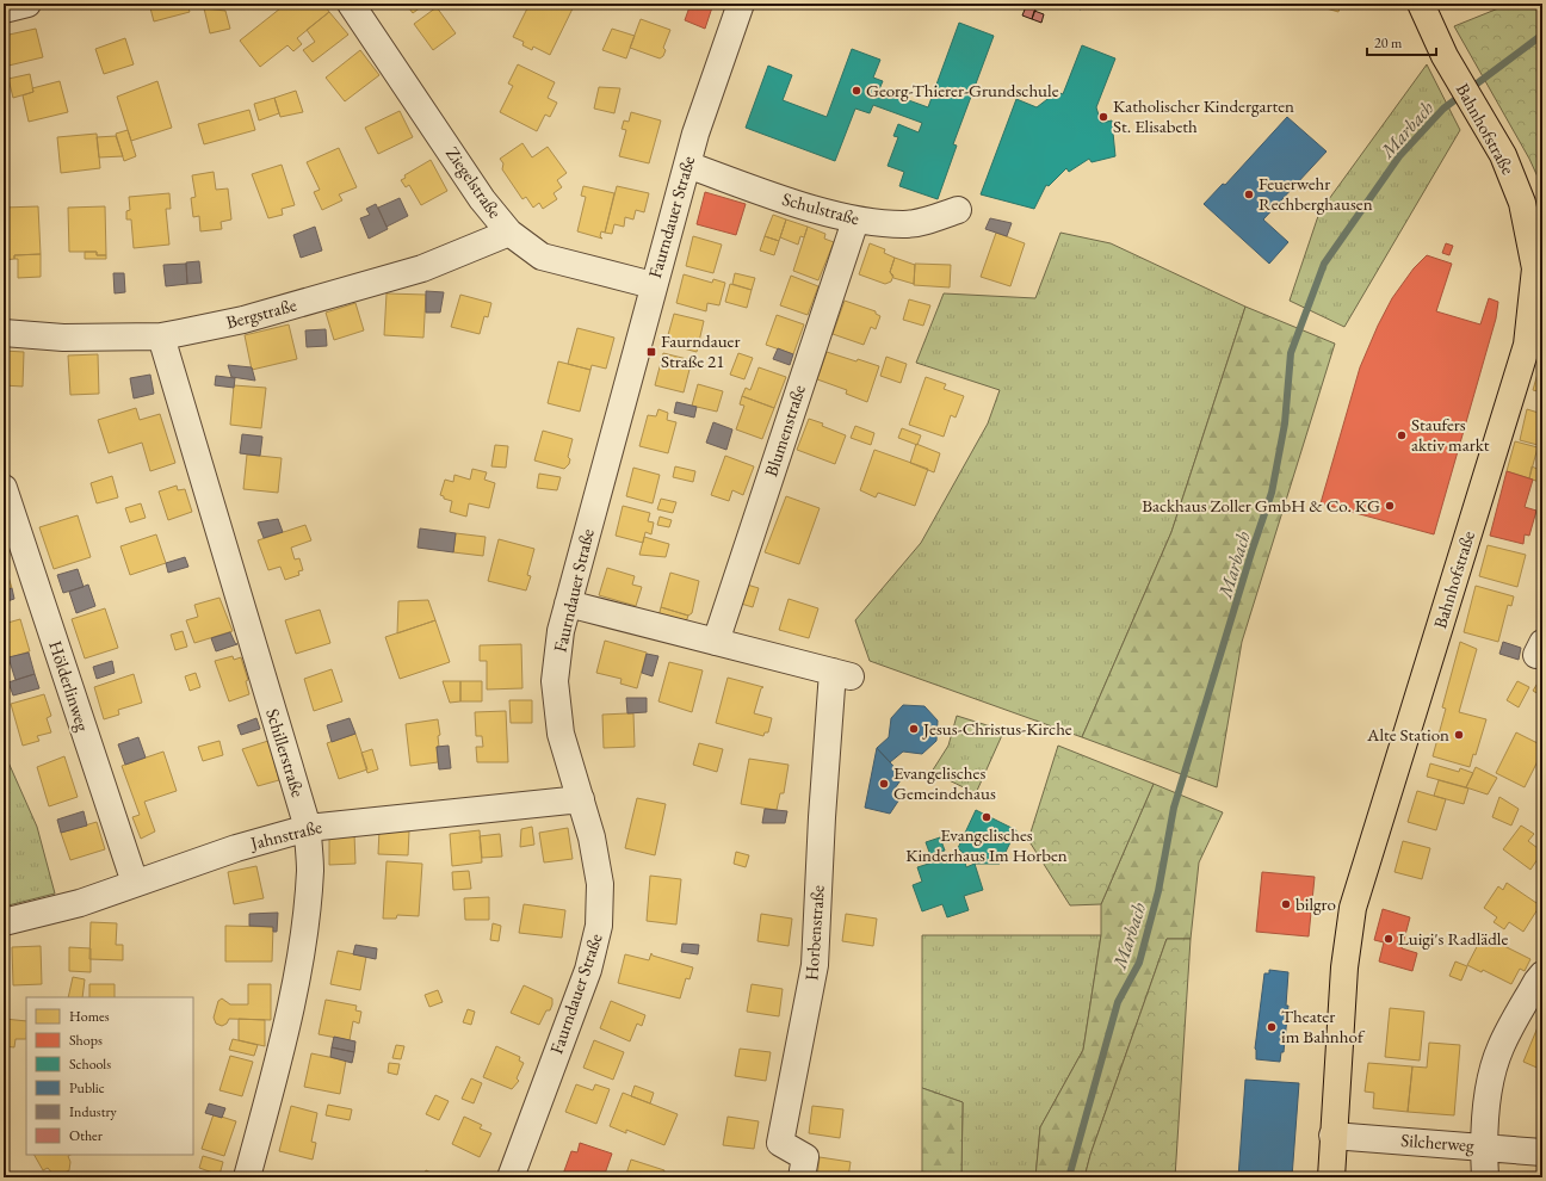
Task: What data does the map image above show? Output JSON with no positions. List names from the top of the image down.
{
  "streets": {
    "main road": ["Bahnhofstraße"],
    "street": [
      "Ziegelstraße",
      "Schulstraße",
      "Faurndauer Straße",
      "Bergstraße",
      "Blumenstraße",
      "Hölderlinweg",
      "Schillerstraße",
      "Jahnstraße",
      "Horbenstraße",
      "Silcherweg"
    ]
  },
  "crossings": [
    ["Bahnhofstraße", "Silcherweg"],
    ["Ziegelstraße", "Faurndauer Straße"],
    ["Ziegelstraße", "Bergstraße"],
    ["Schulstraße", "Faurndauer Straße"],
    ["Schulstraße", "Blumenstraße"],
    ["Faurndauer Straße", "Jahnstraße"],
    ["Faurndauer Straße", "Horbenstraße"],
    ["Bergstraße", "Schillerstraße"],
    ["Blumenstraße", "Horbenstraße"],
    ["Hölderlinweg", "Jahnstraße"],
    ["Schillerstraße", "Jahnstraße"]
  ],
  "water": ["Marbach"],
  "places": {
    "other": [
      "Georg-Thierer-Grundschule",
      "Katholischer Kindergarten St. Elisabeth",
      "Feuerwehr Rechberghausen",
      "Staufers aktiv markt",
      "Backhaus Zoller GmbH & Co. KG",
      "Jesus-Christus-Kirche",
      "Alte Station",
      "Evangelisches Gemeindehaus",
      "Evangelisches Kinderhaus Im Horben",
      "bilgro",
      "Luigi's Radlädle",
      "Theater im Bahnhof"
    ],
    "transit": ["Faurndauer Straße 21"]
  },
  "legend": [
    "Homes",
    "Shops",
    "Schools",
    "Public",
    "Industry",
    "Other"
  ],
  "scale_bar": "20 m"
}
